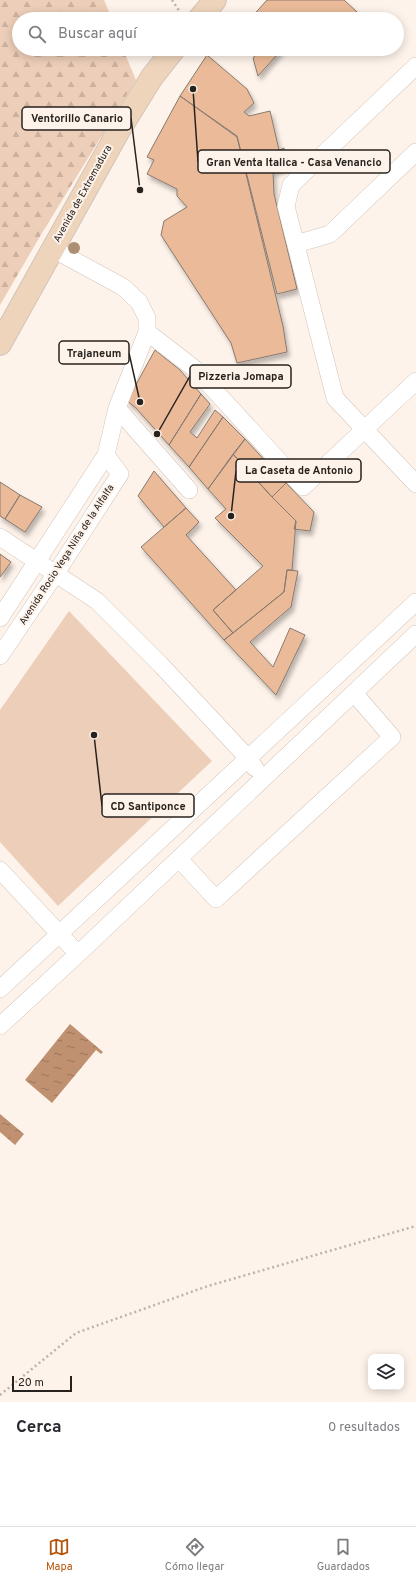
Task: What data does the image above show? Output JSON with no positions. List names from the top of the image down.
{
  "streets": {
    "main road": ["Avenida de Extremadura"],
    "street": ["Avenida Rocio Vega Niña de la Alfalfa"]
  },
  "places": [
    "Gran Venta Italica - Casa Venancio",
    "Ventorillo Canario",
    "Trajaneum",
    "Pizzeria Jomapa",
    "La Caseta de Antonio",
    "CD Santiponce"
  ],
  "scale_bar": "20 m",
  "page": {
    "search": "Buscar aquí",
    "scale": "20 m",
    "heading": ["Cerca", "0 resultados"],
    "nav": ["Mapa", "Cómo llegar", "Guardados"]
  }
}
